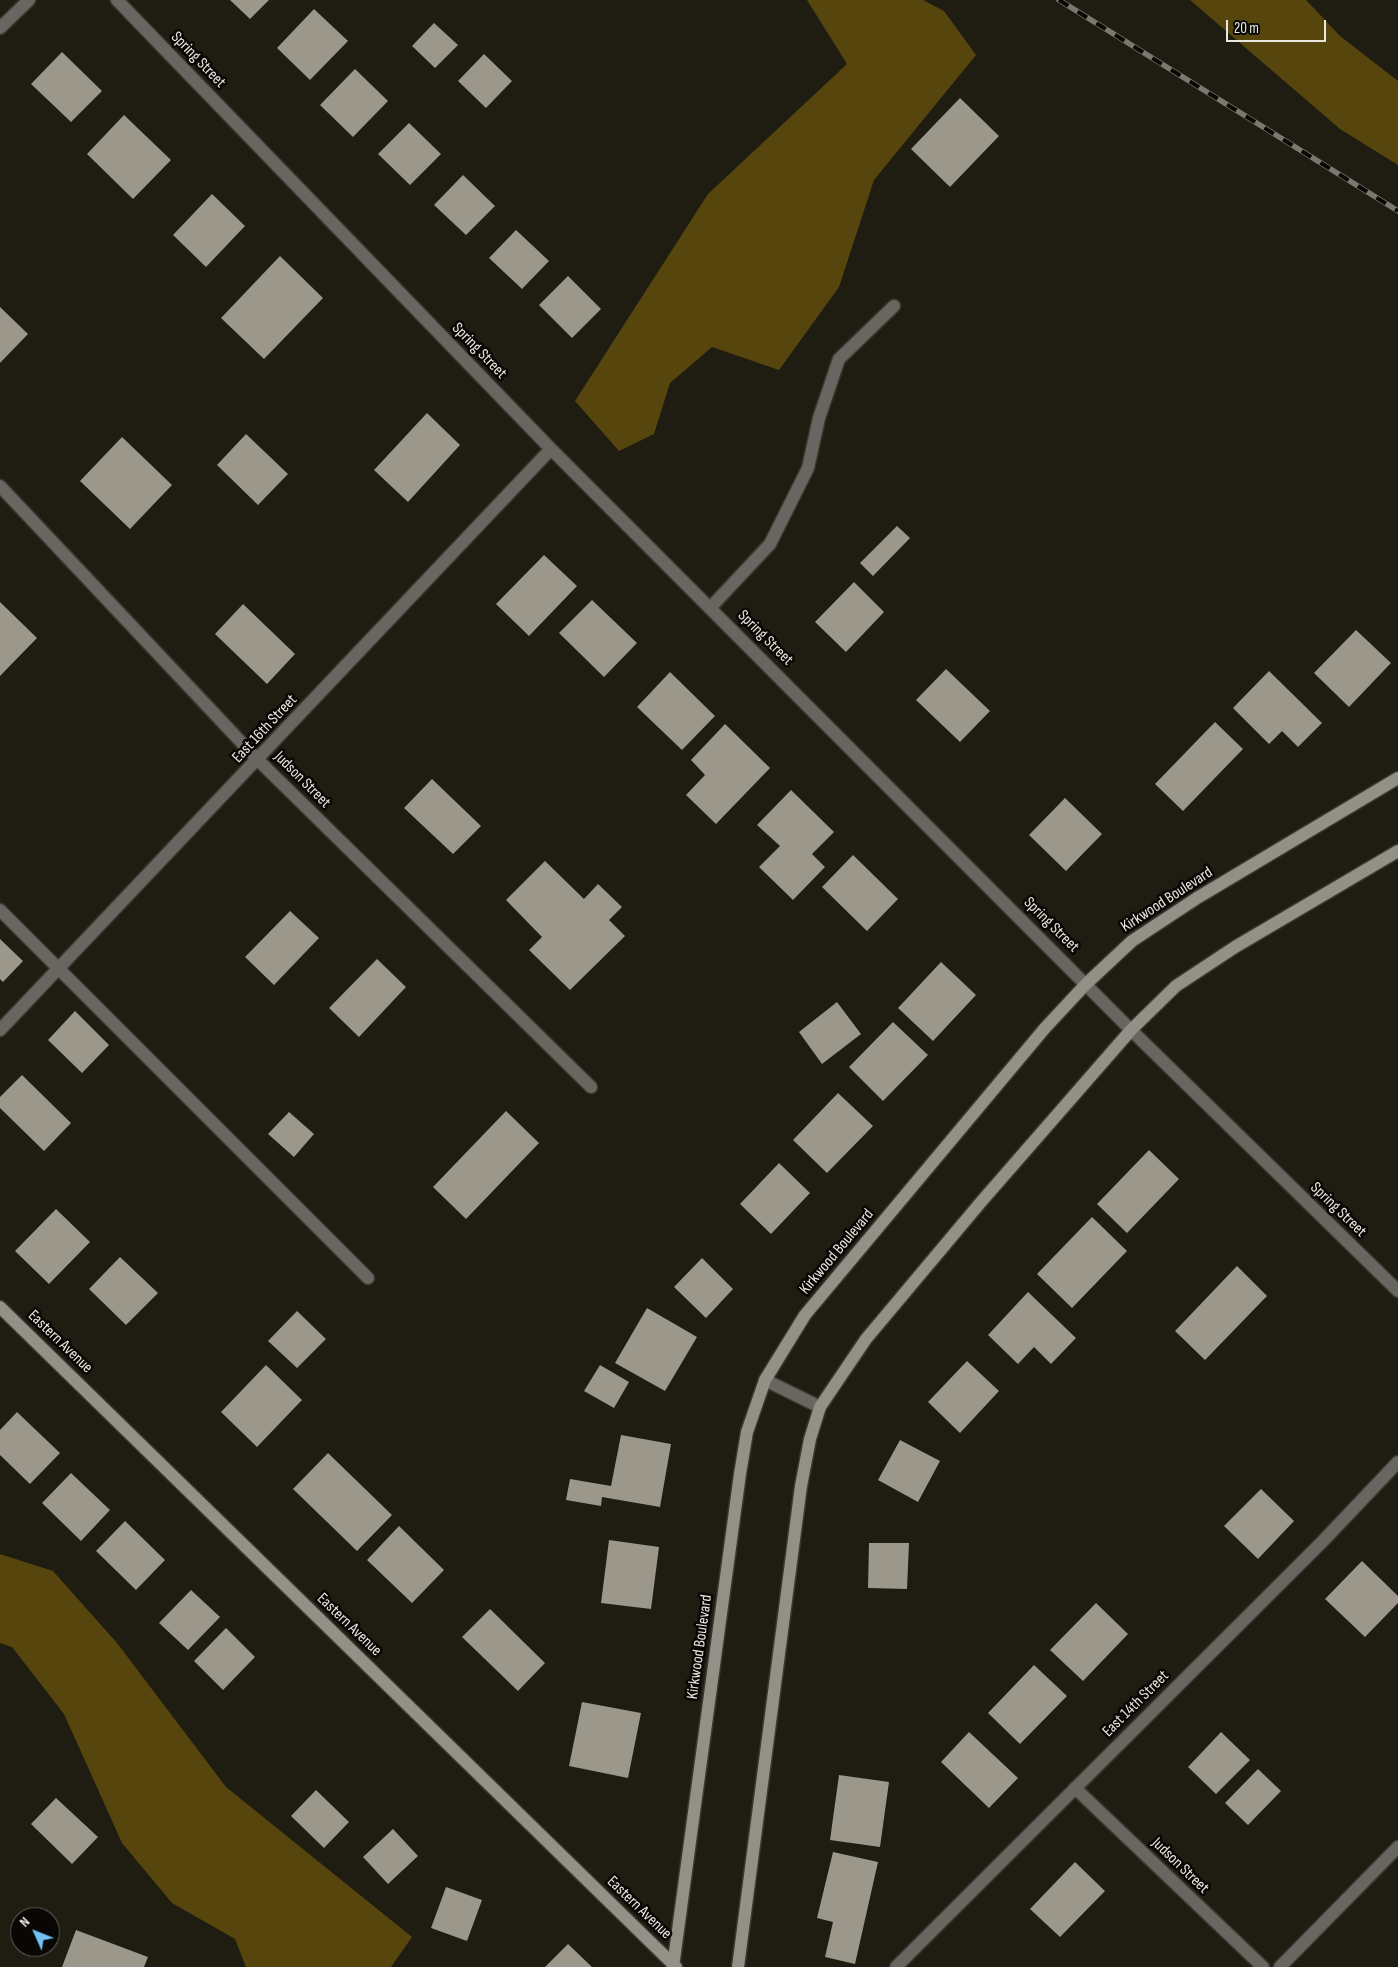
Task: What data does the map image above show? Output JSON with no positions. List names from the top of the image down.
{
  "streets": {
    "street": [
      "Spring Street",
      "East 16th Street",
      "Judson Street",
      "Kirkwood Boulevard",
      "Eastern Avenue",
      "East 14th Street"
    ]
  },
  "crossings": [
    ["Spring Street", "East 16th Street"],
    ["Spring Street", "Kirkwood Boulevard"],
    ["East 16th Street", "Judson Street"],
    ["Judson Street", "East 14th Street"],
    ["Kirkwood Boulevard", "Eastern Avenue"]
  ],
  "scale_bar": "20 m",
  "north": "top left"
}
